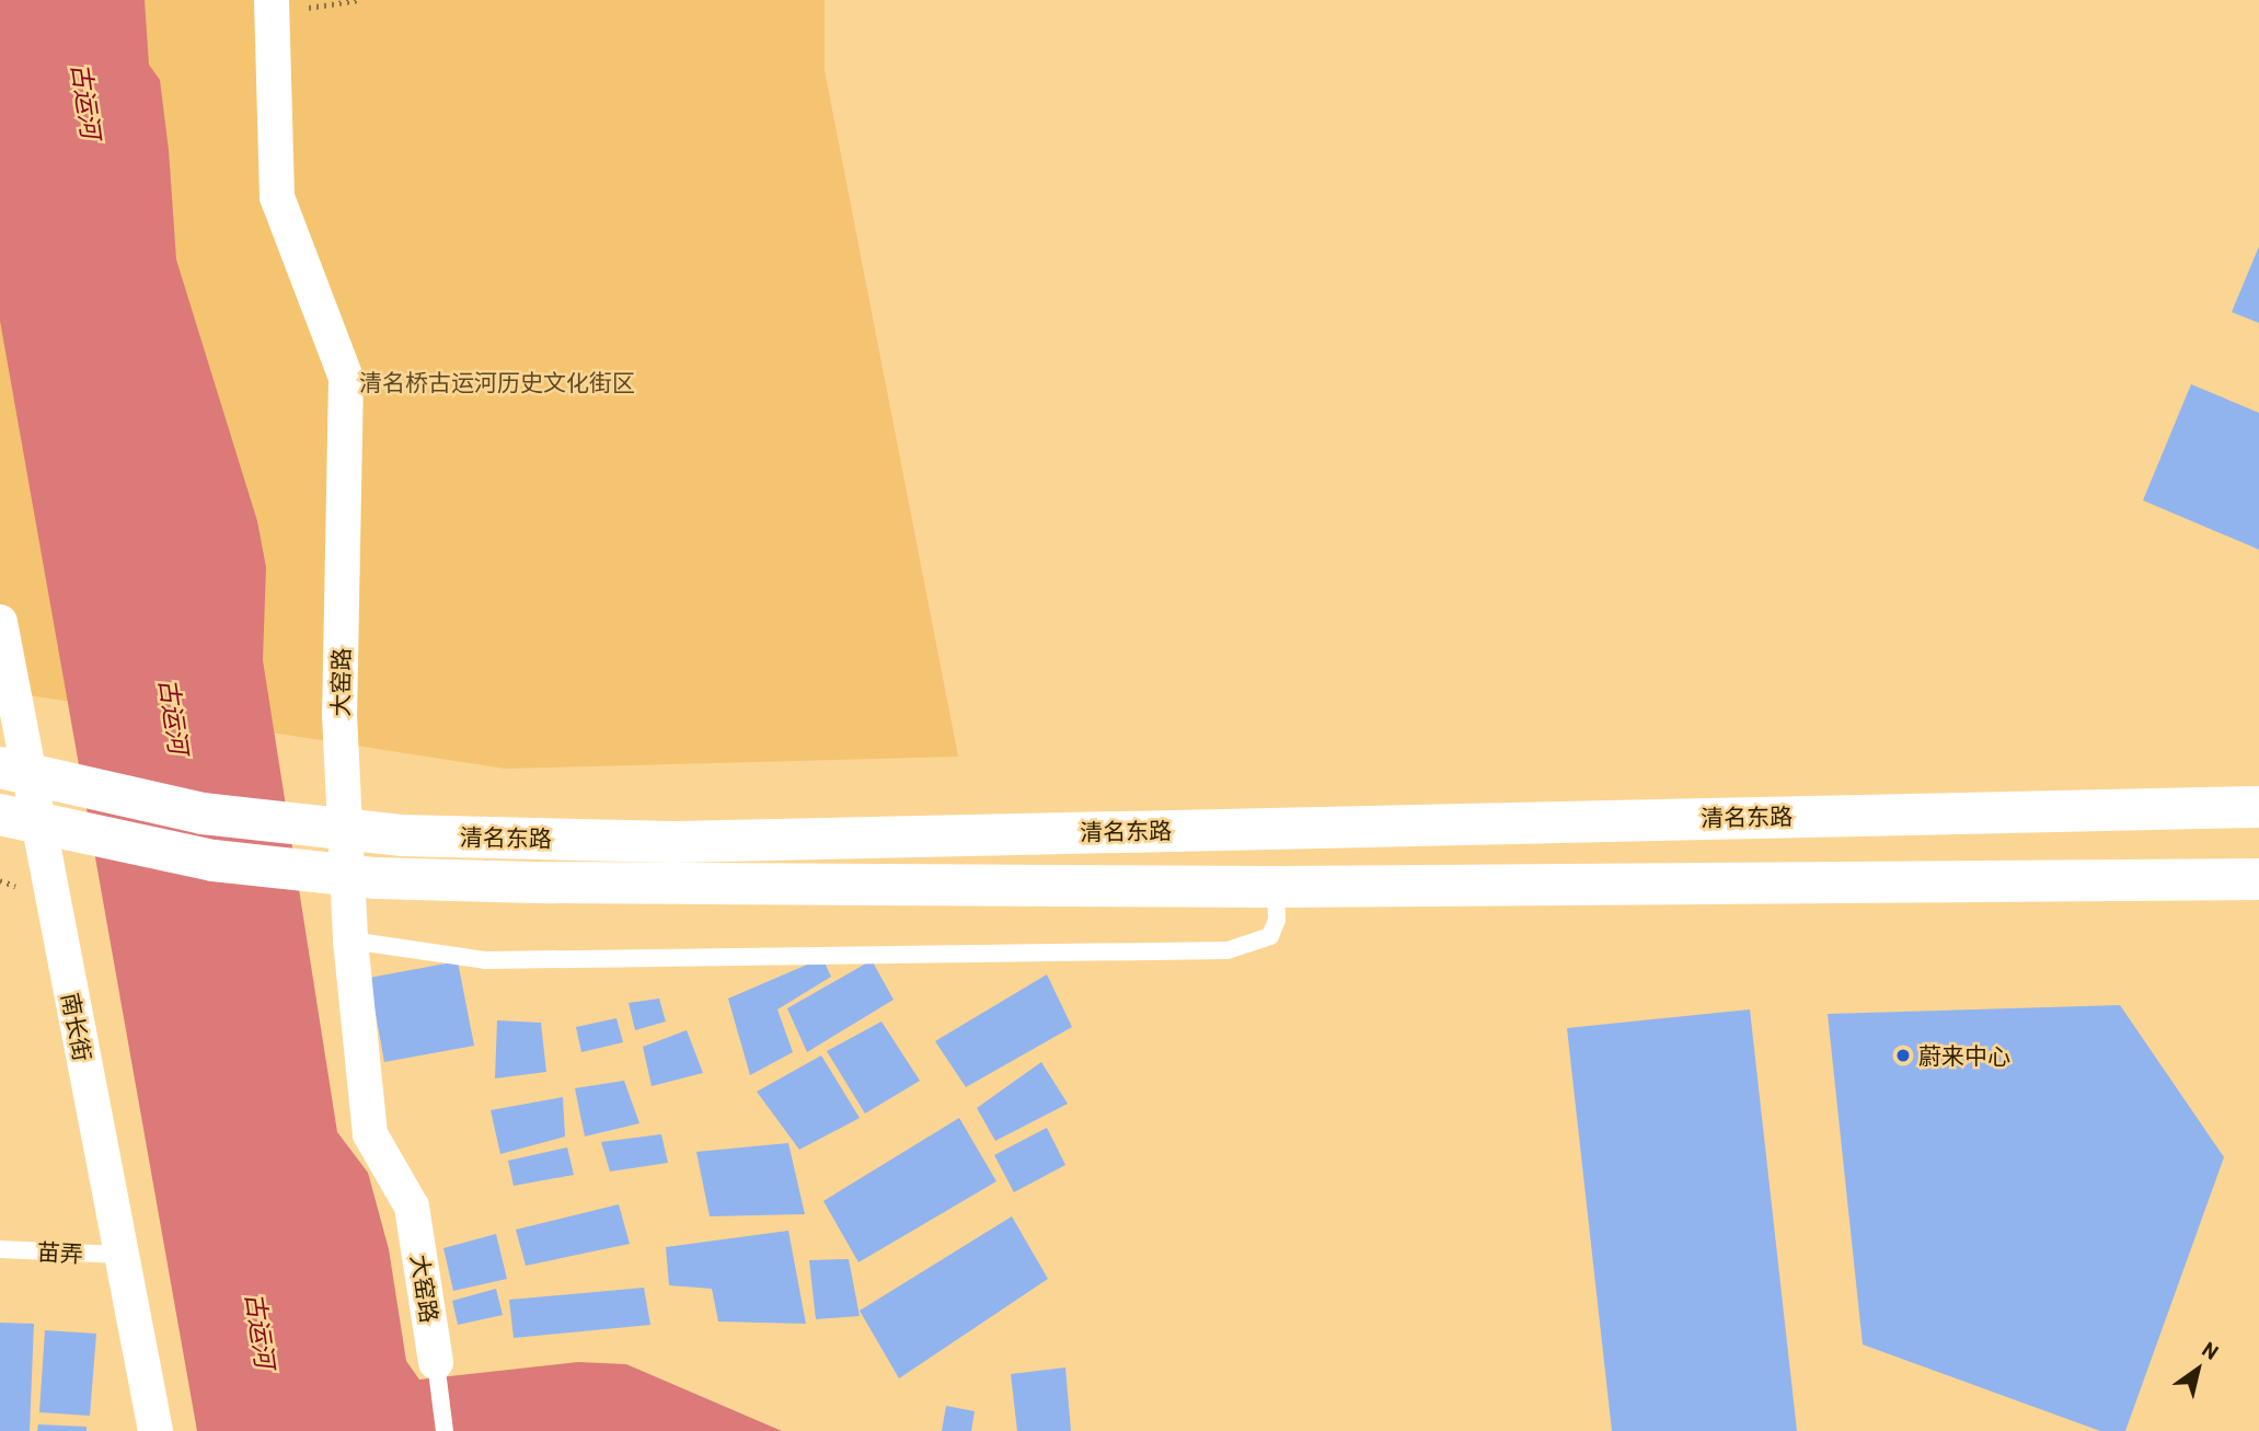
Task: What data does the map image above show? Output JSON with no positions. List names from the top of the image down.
{
  "streets": {
    "main road": ["清名东路"],
    "street": ["大窑路", "南长街"],
    "lane": ["苗弄"]
  },
  "crossings": [
    ["南长街", "苗弄"]
  ],
  "water": ["古运河"],
  "parks": ["清名桥古运河历史文化街区"],
  "places": ["蔚来中心"],
  "north": "top right"
}
